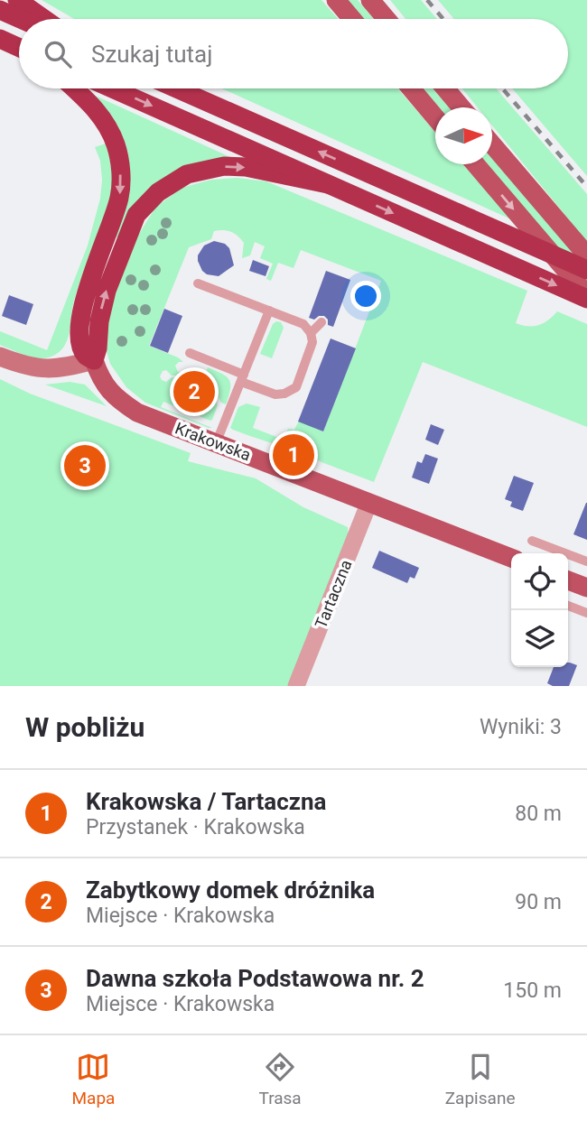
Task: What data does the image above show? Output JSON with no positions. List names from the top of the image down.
{
  "streets": {
    "main road": ["Krakowska"],
    "street": ["Tartaczna"]
  },
  "crossings": [
    ["Krakowska", "Tartaczna"]
  ],
  "north": "right",
  "page": {
    "search": "Szukaj tutaj",
    "pins": ["2", "1", "3"],
    "heading": ["W pobliżu", "Wyniki: 3"],
    "list": [
      {
        "mark": "1",
        "name": "Krakowska / Tartaczna",
        "note": "Przystanek · Krakowska",
        "value": "80 m"
      },
      {
        "mark": "2",
        "name": "Zabytkowy domek dróżnika",
        "note": "Miejsce · Krakowska",
        "value": "90 m"
      },
      {
        "mark": "3",
        "name": "Dawna szkoła Podstawowa nr. 2",
        "note": "Miejsce · Krakowska",
        "value": "150 m"
      }
    ],
    "nav": ["Mapa", "Trasa", "Zapisane"]
  }
}
